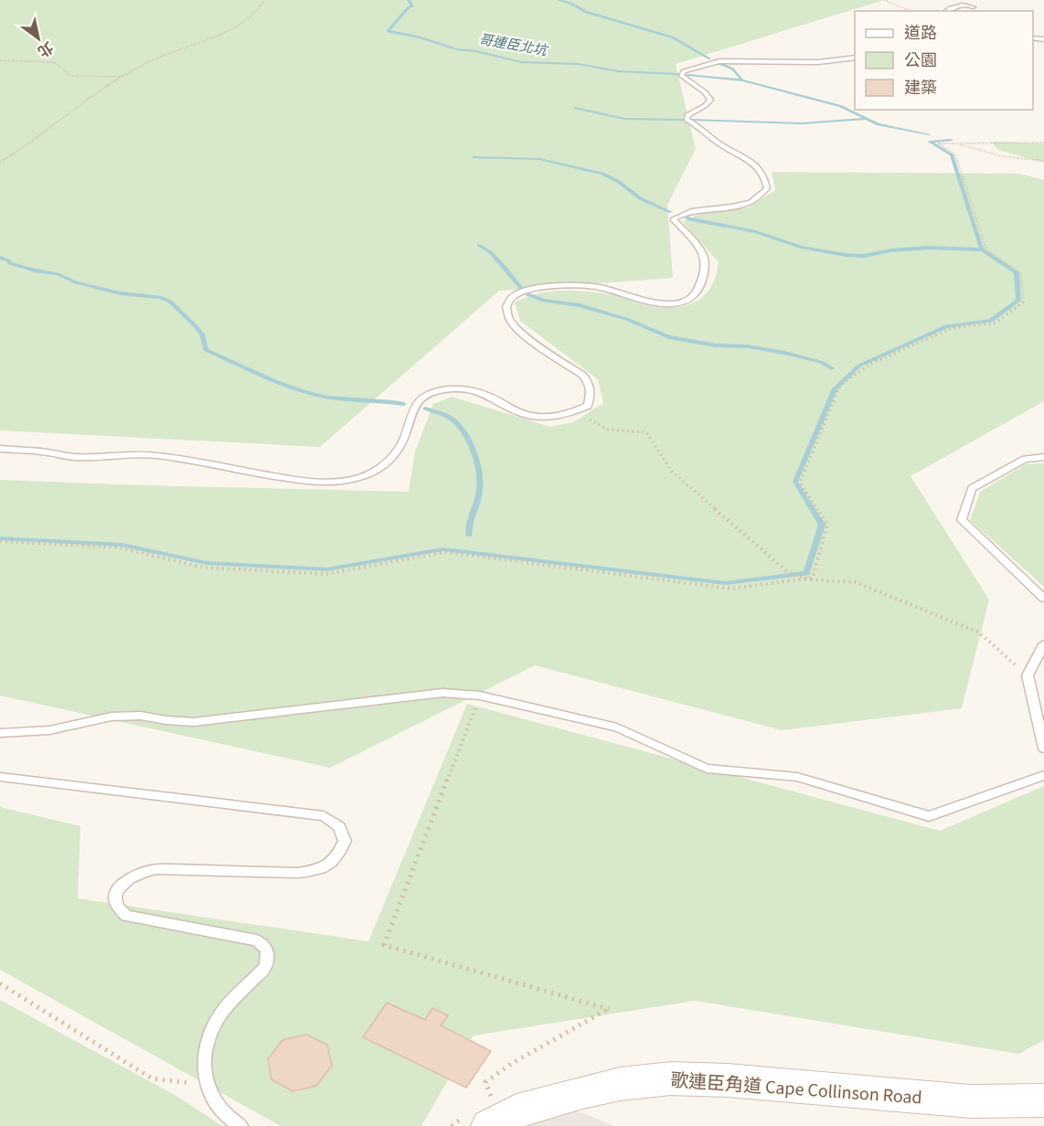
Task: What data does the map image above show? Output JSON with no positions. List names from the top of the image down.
{
  "streets": {
    "street": ["歌連臣角道 Cape Collinson Road"]
  },
  "water": ["哥連臣北坑"],
  "legend": ["道路", "公園", "建築"],
  "north": "bottom right"
}
